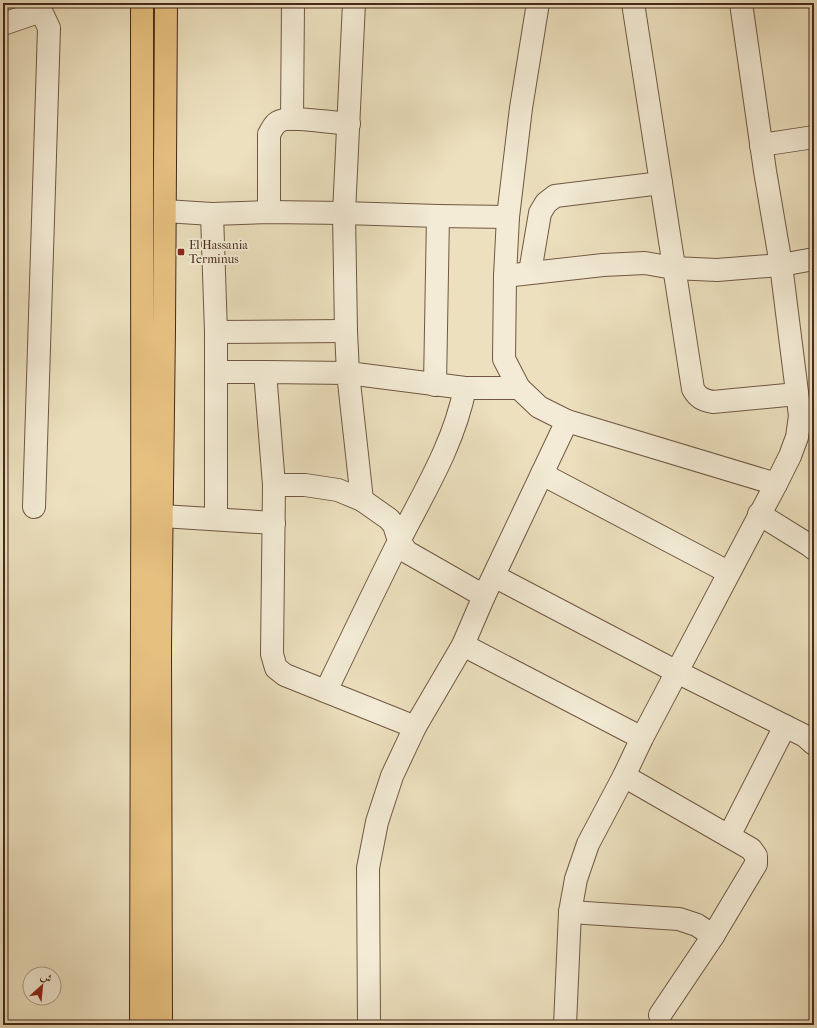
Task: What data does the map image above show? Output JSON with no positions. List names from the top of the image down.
{
  "places": {
    "transit": ["El Hassania Terminus"]
  },
  "north": "top right"
}
